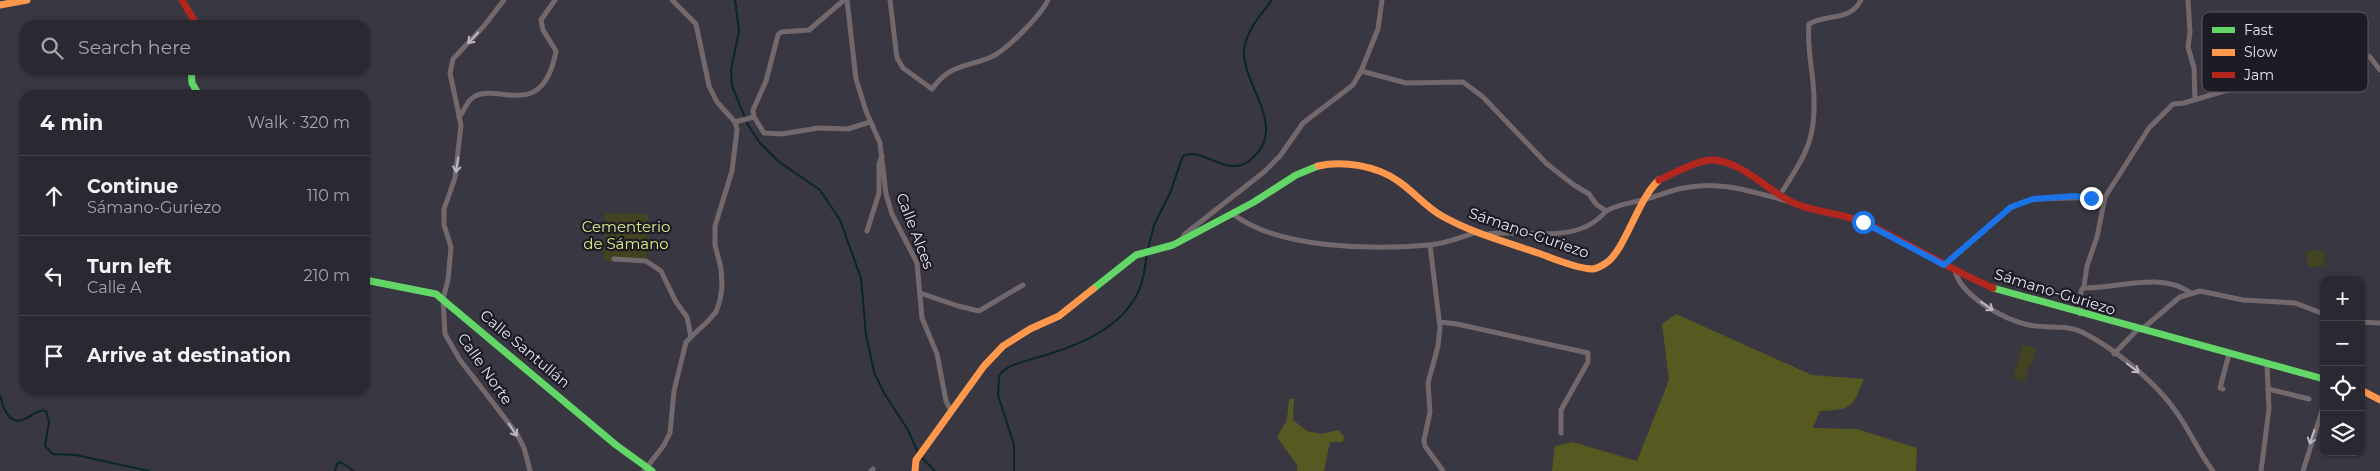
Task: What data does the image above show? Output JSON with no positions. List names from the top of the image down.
{
  "streets": {
    "street": [
      "Calle Alces",
      "Sámano-Guriezo",
      "Calle Santullán",
      "Calle Norte"
    ]
  },
  "crossings": [
    ["Calle Alces", "Sámano-Guriezo"],
    ["Calle Santullán", "Calle Norte"]
  ],
  "one_way": ["Calle Norte"],
  "parks": ["Cementerio de Sámano"],
  "legend": ["Fast", "Slow", "Jam"],
  "page": {
    "search": "Search here",
    "heading": ["4 min", "Walk · 320 m"],
    "list": [
      ["Continue", "Sámano-Guriezo", "110 m"],
      ["Turn left", "Calle A", "210 m"],
      "Arrive at destination"
    ],
    "map_buttons": ["+", "−"]
  }
}
